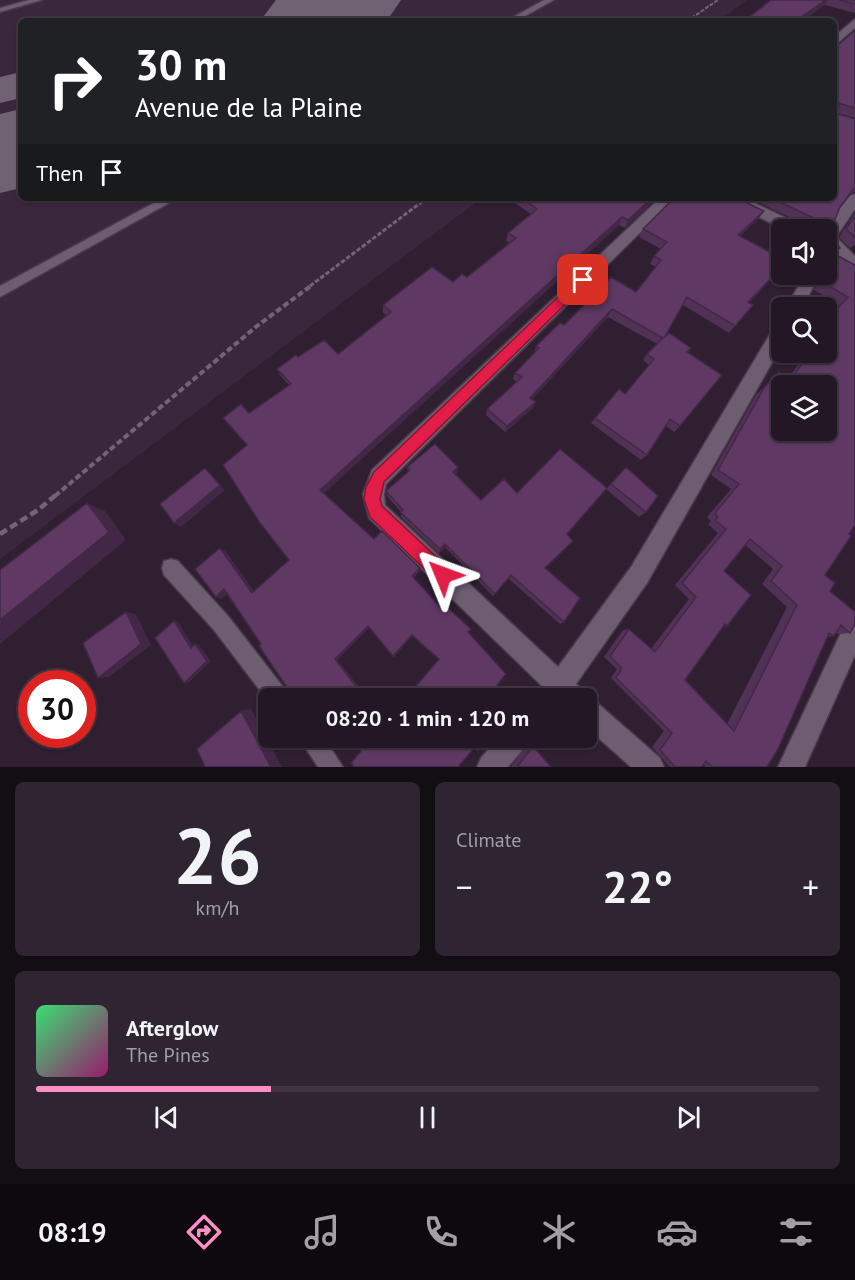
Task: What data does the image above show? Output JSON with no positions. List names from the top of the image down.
{
  "page": {
    "turn": ["30 m", "Avenue de la Plaine"],
    "then": "Then",
    "limit": "30",
    "trip": "08:20 · 1 min · 120 m",
    "tile": [
      ["26", "km/h"],
      "Climate"
    ],
    "heat": ["−", "22°", "+"],
    "song": ["Afterglow", "The Pines"],
    "tabs": "08:19"
  }
}
